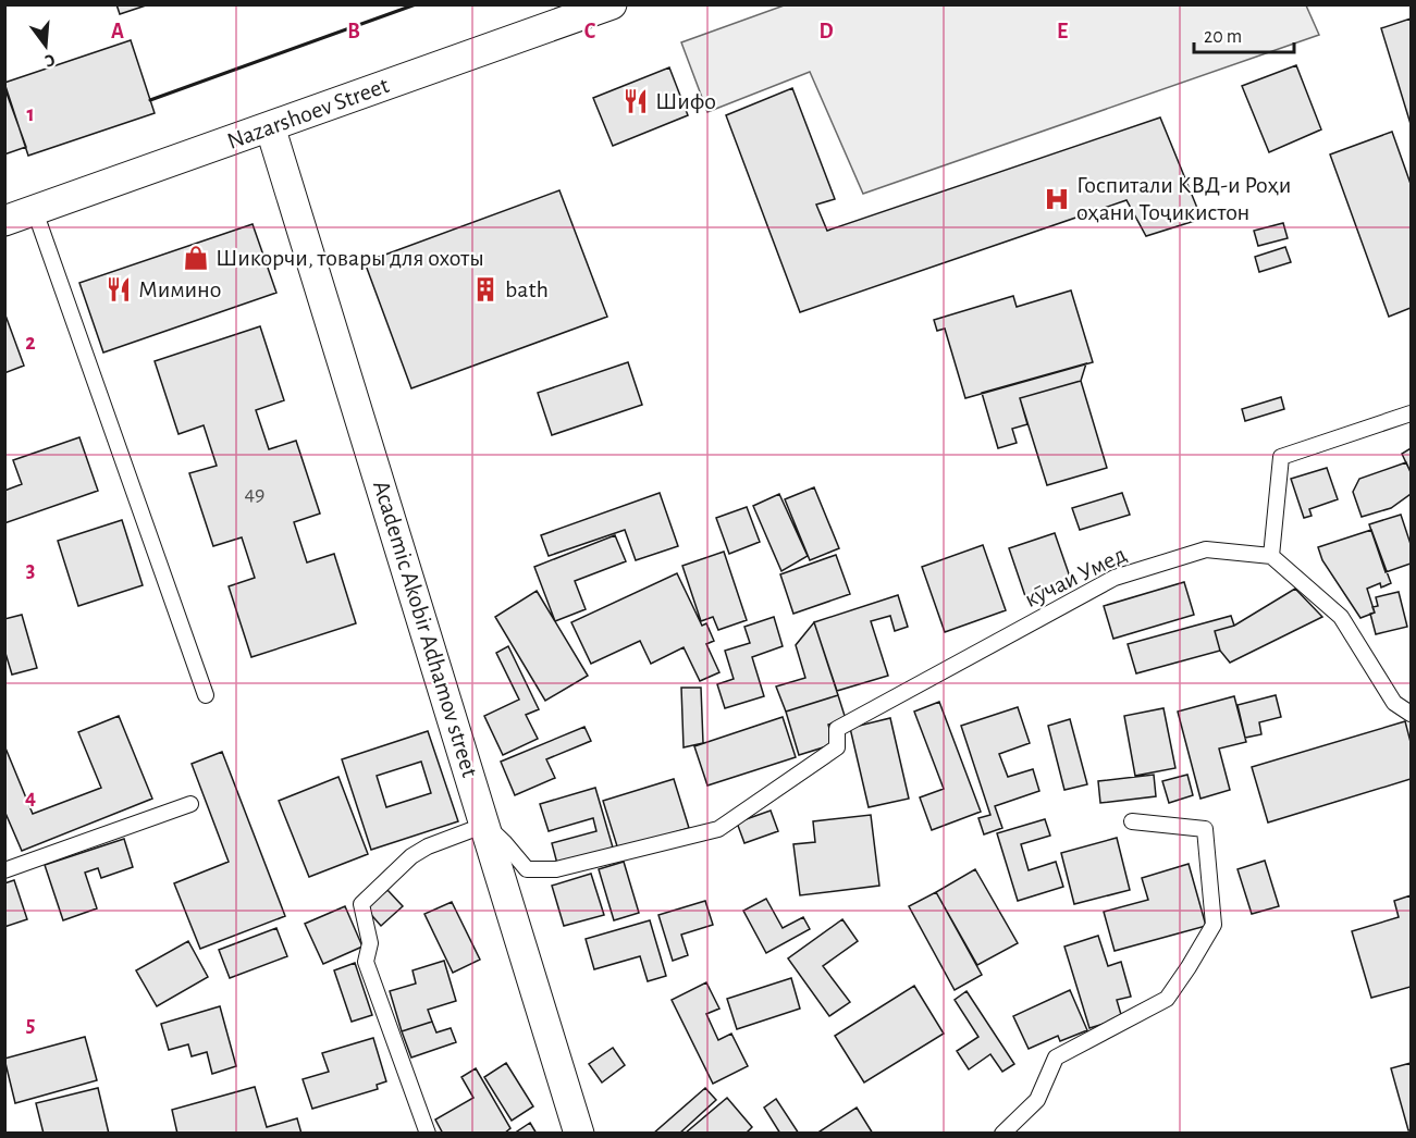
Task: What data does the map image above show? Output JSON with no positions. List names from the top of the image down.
{
  "streets": {
    "street": ["Nazarshoev Street", "Academic Akobir Adhamov street"],
    "lane": ["кӯчаи Умед"]
  },
  "crossings": [
    ["Nazarshoev Street", "Academic Akobir Adhamov street"],
    ["кӯчаи Умед", "Academic Akobir Adhamov street"]
  ],
  "places": {
    "restaurant": ["Шифо", "Мимино"],
    "hospital": ["Госпитали КВД-и Роҳи оҳани Тоҷикистон"],
    "shop": ["Шикорчи, товары для охоты"],
    "building": ["bath"]
  },
  "house_numbers": ["49"],
  "scale_bar": "20 m",
  "north": "bottom",
  "grid": {
    "columns": [
      "A",
      "B",
      "C",
      "D",
      "E"
    ],
    "rows": [
      "1",
      "2",
      "3",
      "4",
      "5"
    ]
  }
}
